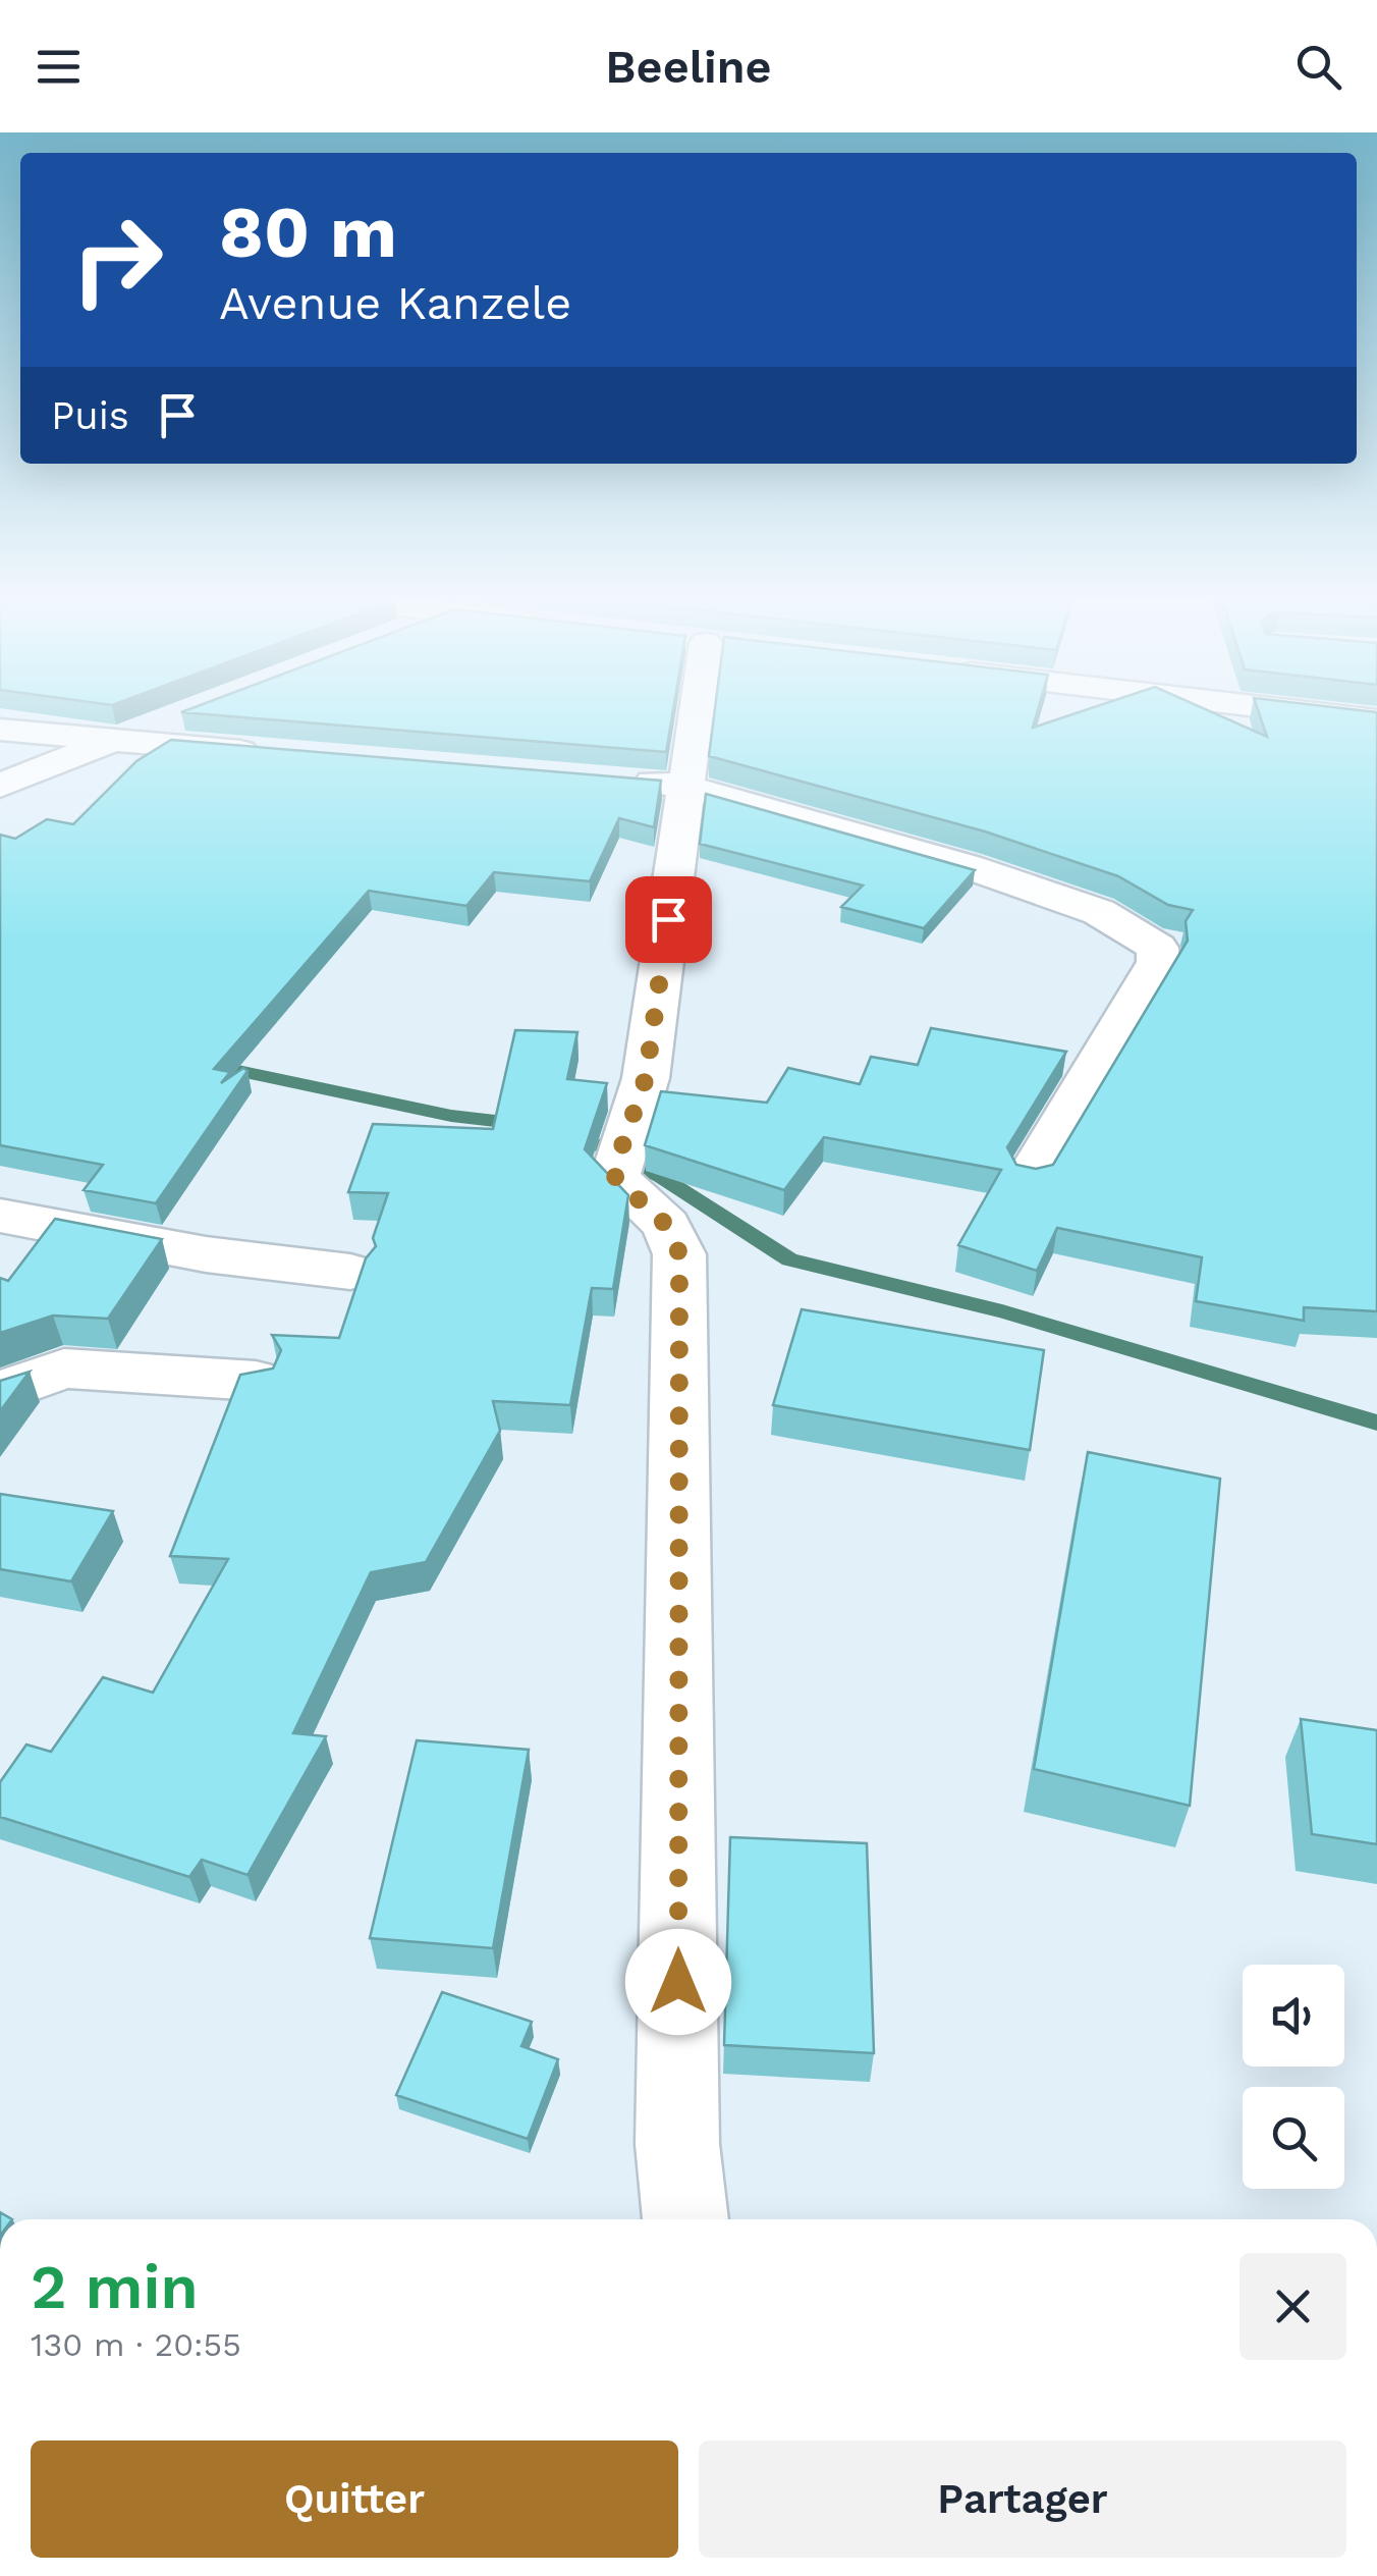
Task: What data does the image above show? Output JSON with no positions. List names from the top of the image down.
{
  "page": {
    "header": "Beeline",
    "turn": ["80 m", "Avenue Kanzele"],
    "then": "Puis",
    "heading": ["2 min", "130 m · 20:55"],
    "buttons": ["Quitter", "Partager"]
  }
}
